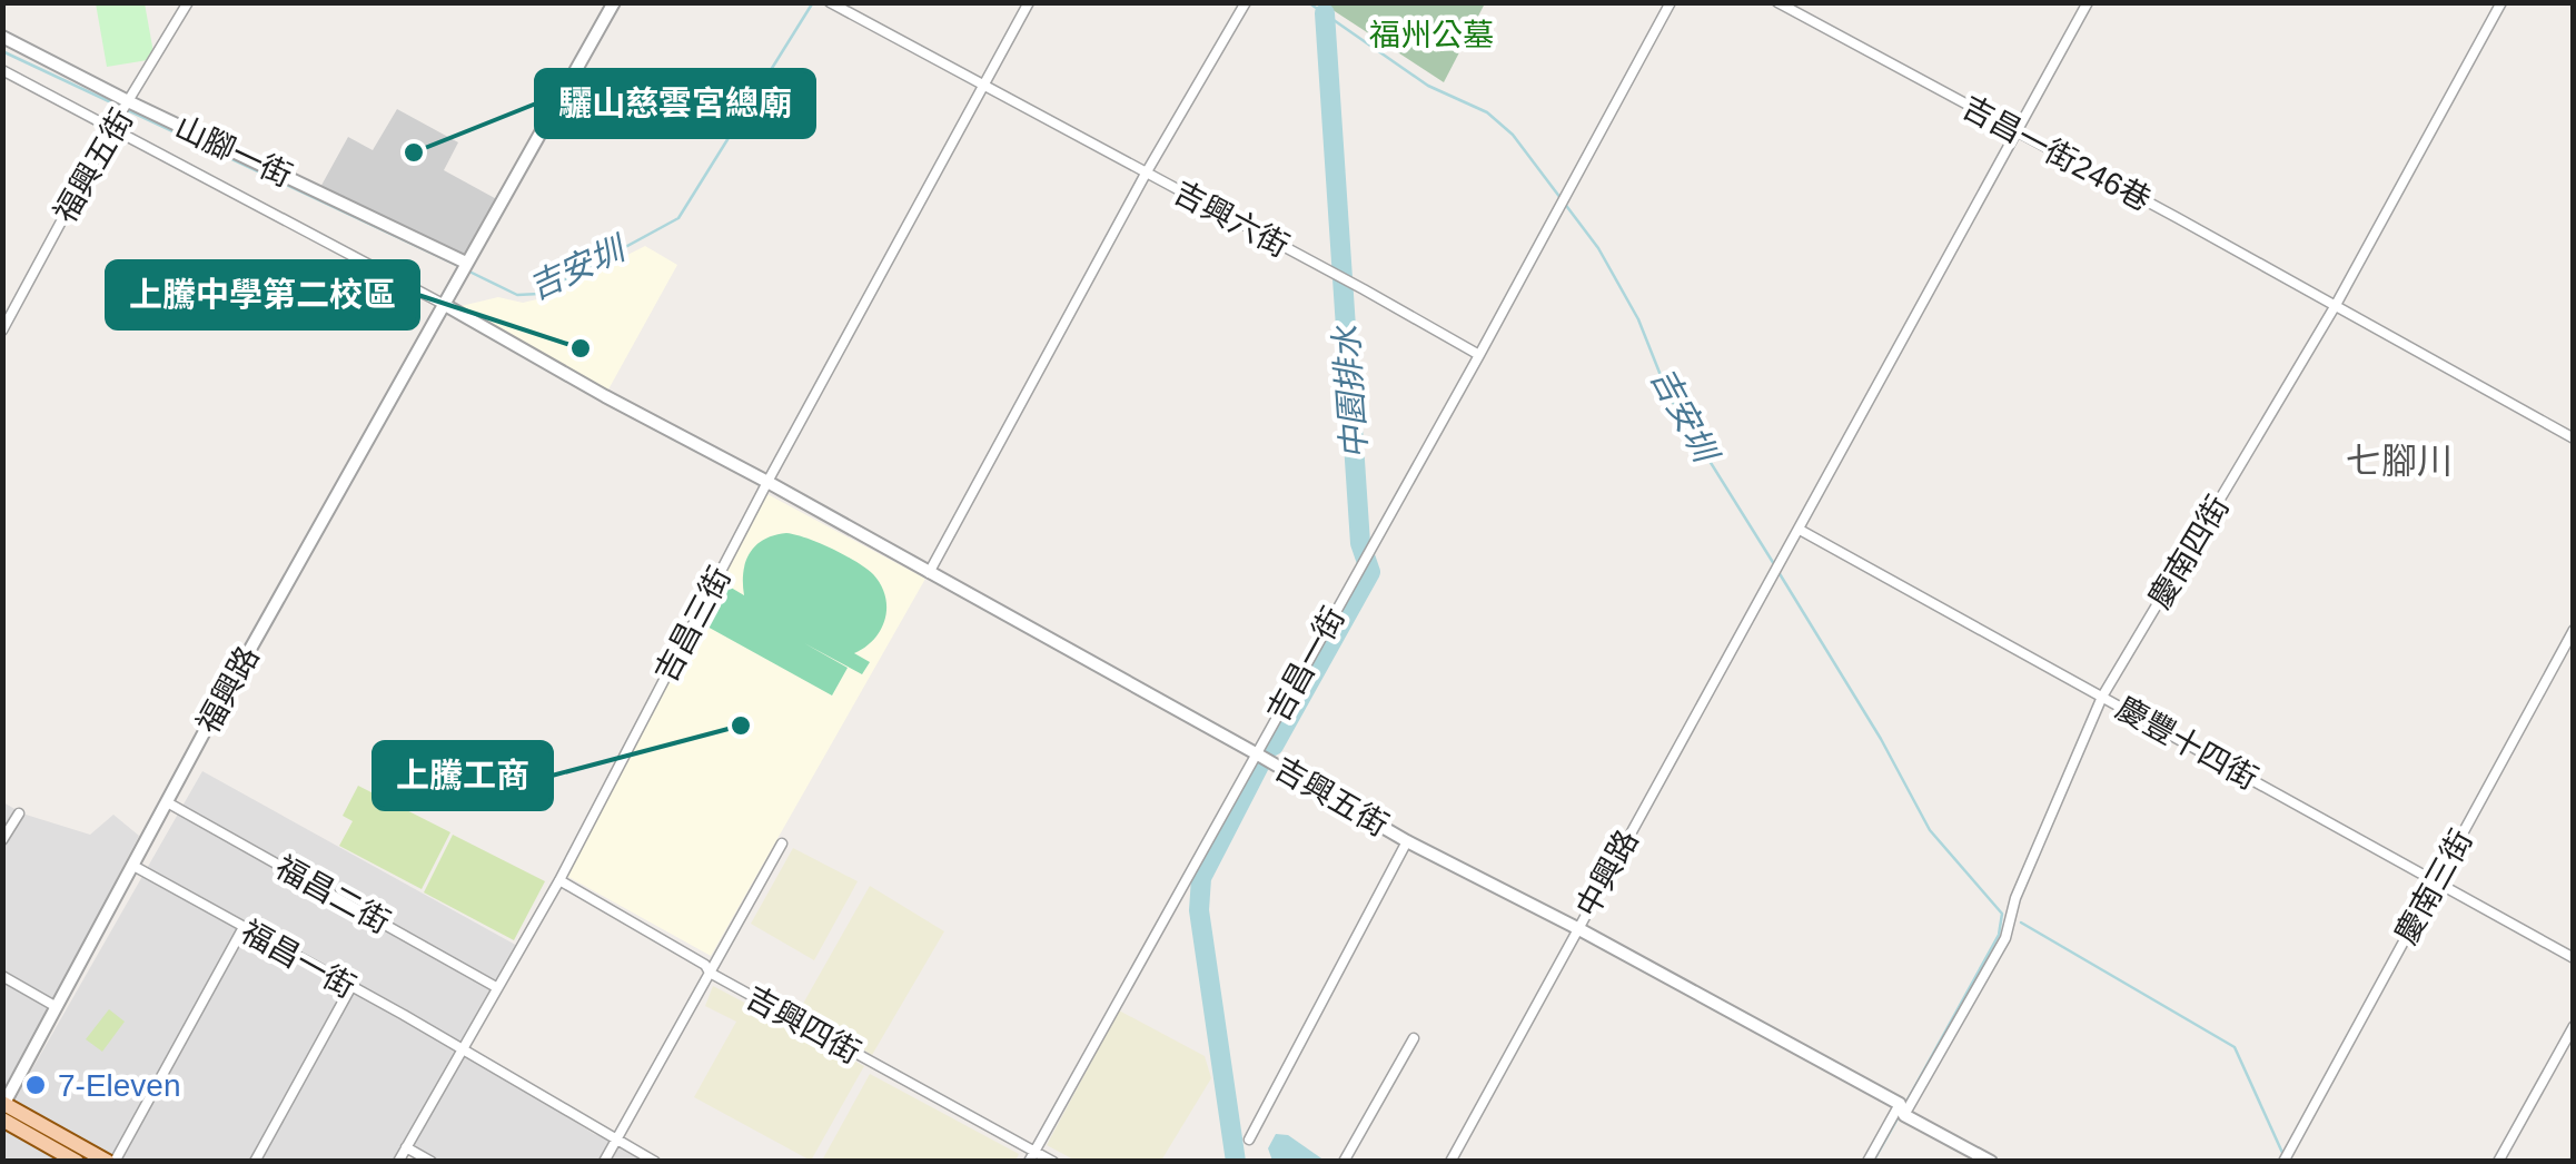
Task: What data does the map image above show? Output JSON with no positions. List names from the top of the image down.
{
  "streets": {
    "street": [
      "山腳一街",
      "吉昌一街246巷",
      "福興五街",
      "吉興六街",
      "慶南四街",
      "吉昌三街",
      "吉昌一街",
      "福興路",
      "慶豐十四街",
      "吉興五街",
      "中興路",
      "慶南三街",
      "福昌二街",
      "福昌一街",
      "吉興四街"
    ]
  },
  "crossings": [
    ["山腳一街", "福興五街"],
    ["山腳一街", "福興路"],
    ["吉昌一街246巷", "慶南四街"],
    ["吉興六街", "吉昌三街"],
    ["吉興六街", "吉昌一街"],
    ["慶南四街", "慶豐十四街"],
    ["慶南四街", "吉興五街"],
    ["吉昌三街", "吉興五街"],
    ["吉昌三街", "福昌二街"],
    ["吉昌三街", "福昌一街"],
    ["吉昌三街", "吉興四街"],
    ["吉昌一街", "吉興五街"],
    ["吉昌一街", "吉興四街"],
    ["福興路", "吉興五街"],
    ["福興路", "福昌二街"],
    ["福興路", "福昌一街"],
    ["慶豐十四街", "中興路"],
    ["慶豐十四街", "慶南三街"],
    ["吉興五街", "中興路"]
  ],
  "districts": ["七腳川"],
  "water": ["吉安圳", "中園排水"],
  "parks": ["福州公墓"],
  "places": [
    "驪山慈雲宮總廟",
    "上騰中學第二校區",
    "上騰工商",
    "7-Eleven"
  ]
}
